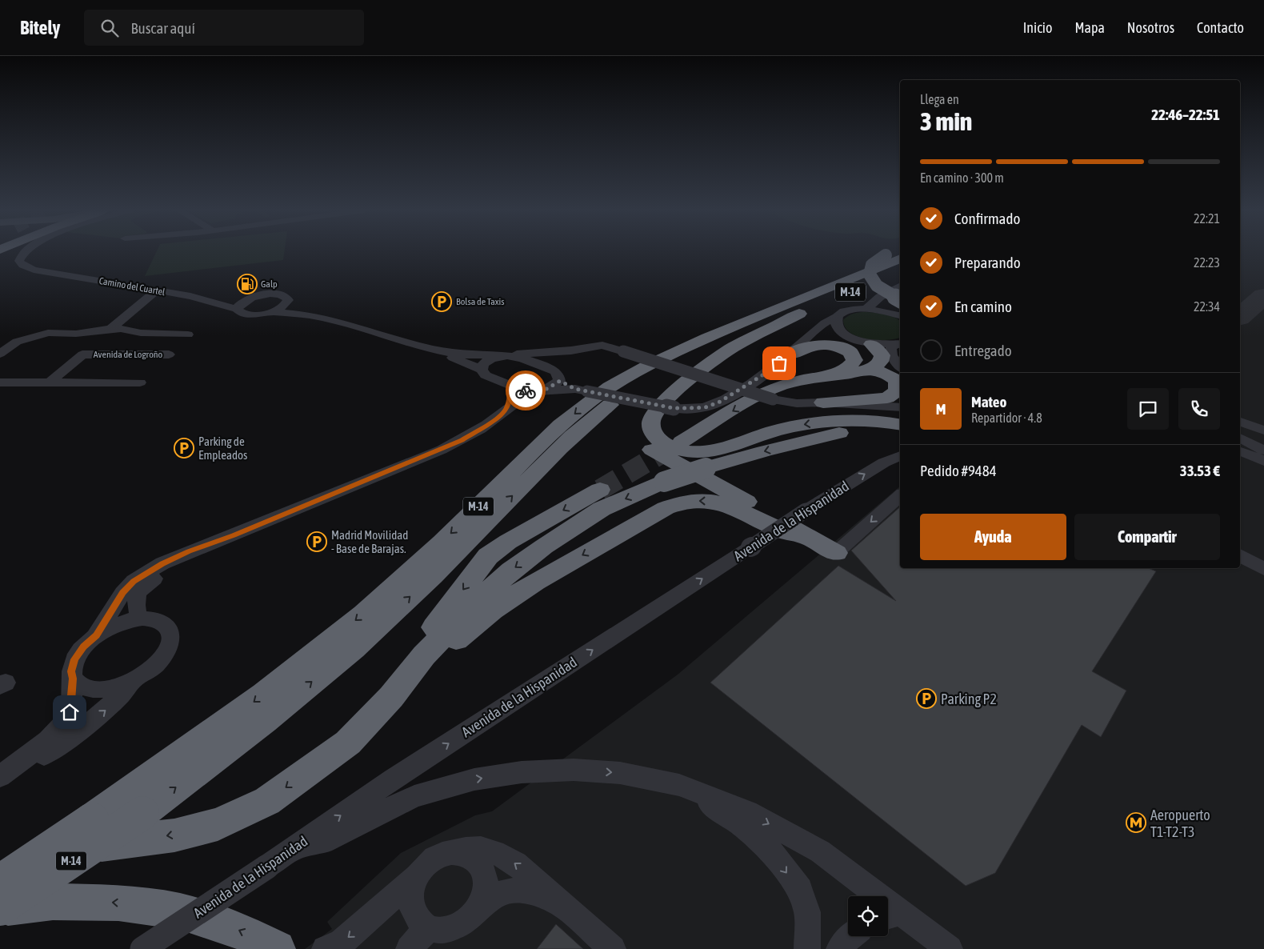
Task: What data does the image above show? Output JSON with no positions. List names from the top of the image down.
{
  "streets": {
    "highway": ["M-14"],
    "street": ["Camino del Cuartel", "Avenida de Logroño", "Avenida de la Hispanidad"]
  },
  "places": {
    "fuel station": ["Galp"],
    "parking": [
      "Bolsa de Taxis",
      "Parking de Empleados",
      "Madrid Movilidad - Base de Barajas.",
      "Parking P2"
    ],
    "metro station": ["Aeropuerto T1-T2-T3"]
  },
  "page": {
    "header": "Bitely",
    "search": "Buscar aquí",
    "nav": [
      "Inicio",
      "Mapa",
      "Nosotros",
      "Contacto"
    ],
    "heading": ["3 min", "Llega en", "22:46–22:51"],
    "panel": [
      "Mateo",
      "Repartidor · 4.8",
      "Pedido #9484",
      "33.53 €"
    ],
    "bar": "En camino · 300 m",
    "list": [
      ["Confirmado", "22:21"],
      ["Preparando", "22:23"],
      ["En camino", "22:34"],
      "Entregado"
    ],
    "round": "M",
    "buttons": ["Ayuda", "Compartir"]
  }
}
